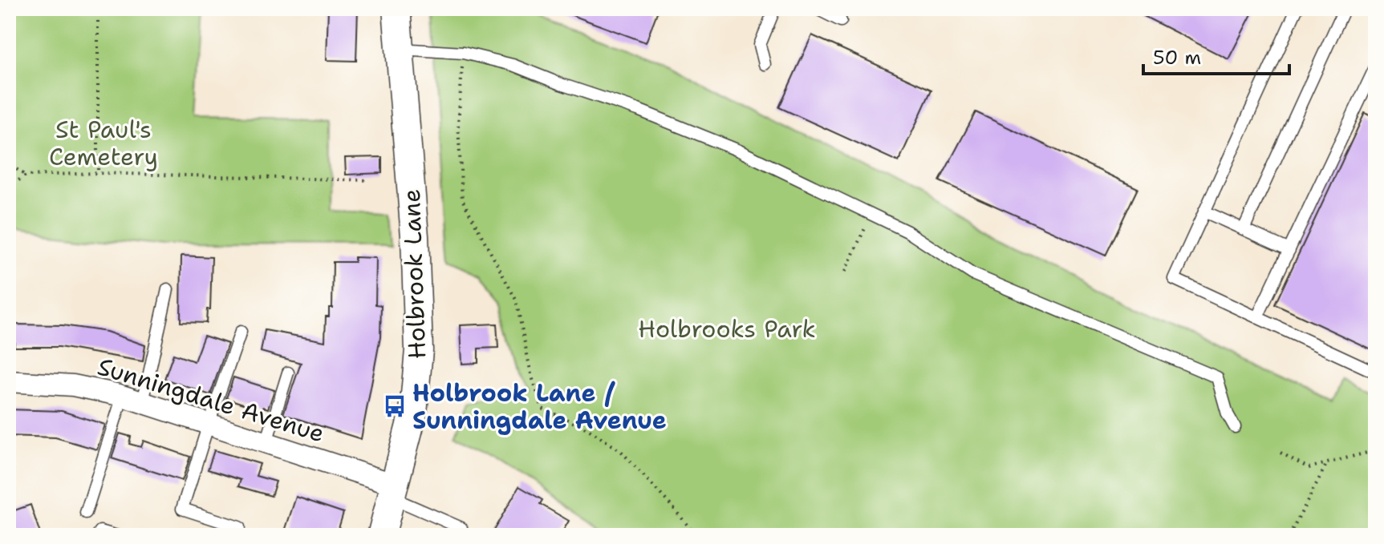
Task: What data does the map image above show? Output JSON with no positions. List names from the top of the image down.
{
  "streets": {
    "street": ["Holbrook Lane", "Sunningdale Avenue"]
  },
  "crossings": [
    ["Holbrook Lane", "Sunningdale Avenue"]
  ],
  "parks": ["St Paul's Cemetery", "Holbrooks Park"],
  "places": {
    "bus stop": ["Holbrook Lane / Sunningdale Avenue"]
  },
  "scale_bar": "50 m"
}
